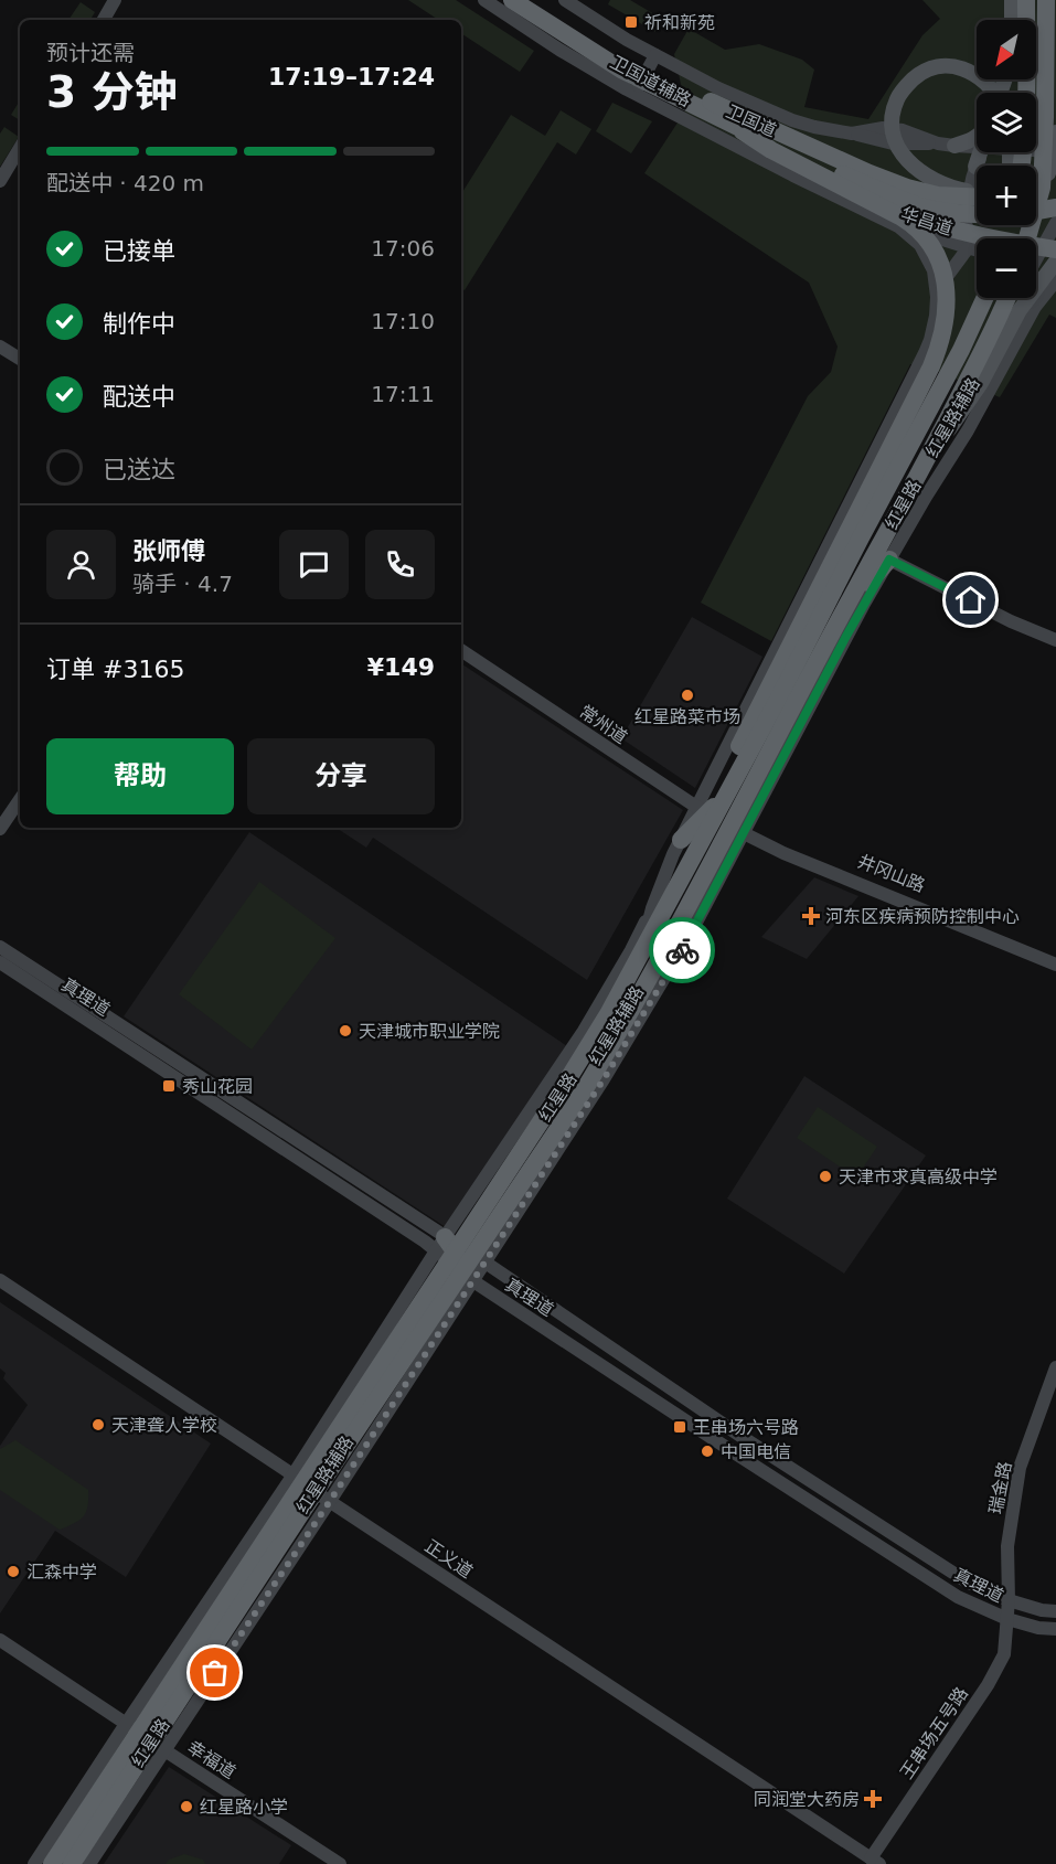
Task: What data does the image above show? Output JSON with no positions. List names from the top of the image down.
{
  "streets": {
    "highway": ["卫国道", "华昌道", "红星路"],
    "street": [
      "卫国道辅路",
      "红星路辅路",
      "常州道",
      "井冈山路",
      "真理道",
      "瑞金路",
      "正义道",
      "王串场五号路",
      "幸福道"
    ]
  },
  "crossings": [
    ["卫国道辅路", "红星路辅路"],
    ["卫国道", "华昌道"],
    ["红星路辅路", "红星路"],
    ["红星路辅路", "常州道"],
    ["红星路辅路", "井冈山路"],
    ["红星路辅路", "真理道"],
    ["红星路辅路", "正义道"],
    ["红星路辅路", "幸福道"],
    ["红星路", "常州道"],
    ["红星路", "井冈山路"],
    ["红星路", "真理道"],
    ["红星路", "正义道"],
    ["红星路", "幸福道"],
    ["常州道", "井冈山路"],
    ["真理道", "瑞金路"],
    ["真理道", "王串场五号路"],
    ["瑞金路", "王串场五号路"],
    ["正义道", "王串场五号路"]
  ],
  "places": {
    "transit": ["祈和新苑", "秀山花园", "王串场六号路"],
    "other": [
      "红星路菜市场",
      "天津城市职业学院",
      "天津市求真高级中学",
      "天津聋人学校",
      "中国电信",
      "汇森中学",
      "红星路小学"
    ],
    "health": ["河东区疾病预防控制中心", "同润堂大药房"]
  },
  "north": "bottom left",
  "page": {
    "map_buttons": ["+", "−"],
    "heading": ["3 分钟", "预计还需", "17:19–17:24"],
    "panel": [
      "张师傅",
      "骑手 · 4.7",
      "订单 #3165",
      "¥149"
    ],
    "bar": "配送中 · 420 m",
    "list": [
      ["已接单", "17:06"],
      ["制作中", "17:10"],
      ["配送中", "17:11"],
      "已送达"
    ],
    "buttons": ["帮助", "分享"]
  }
}
